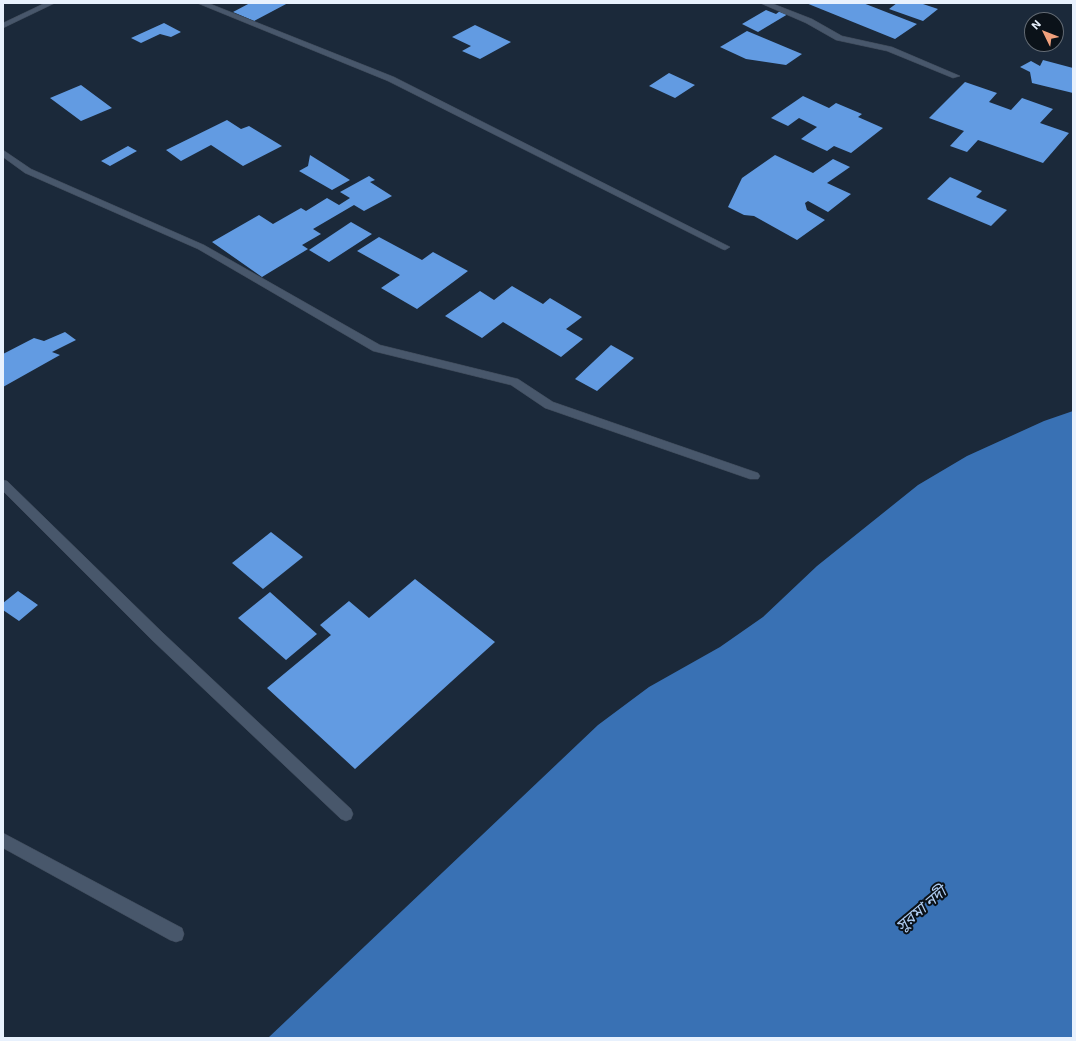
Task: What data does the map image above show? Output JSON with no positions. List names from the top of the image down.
{
  "water": ["সুরমা নদী"],
  "north": "top left"
}
